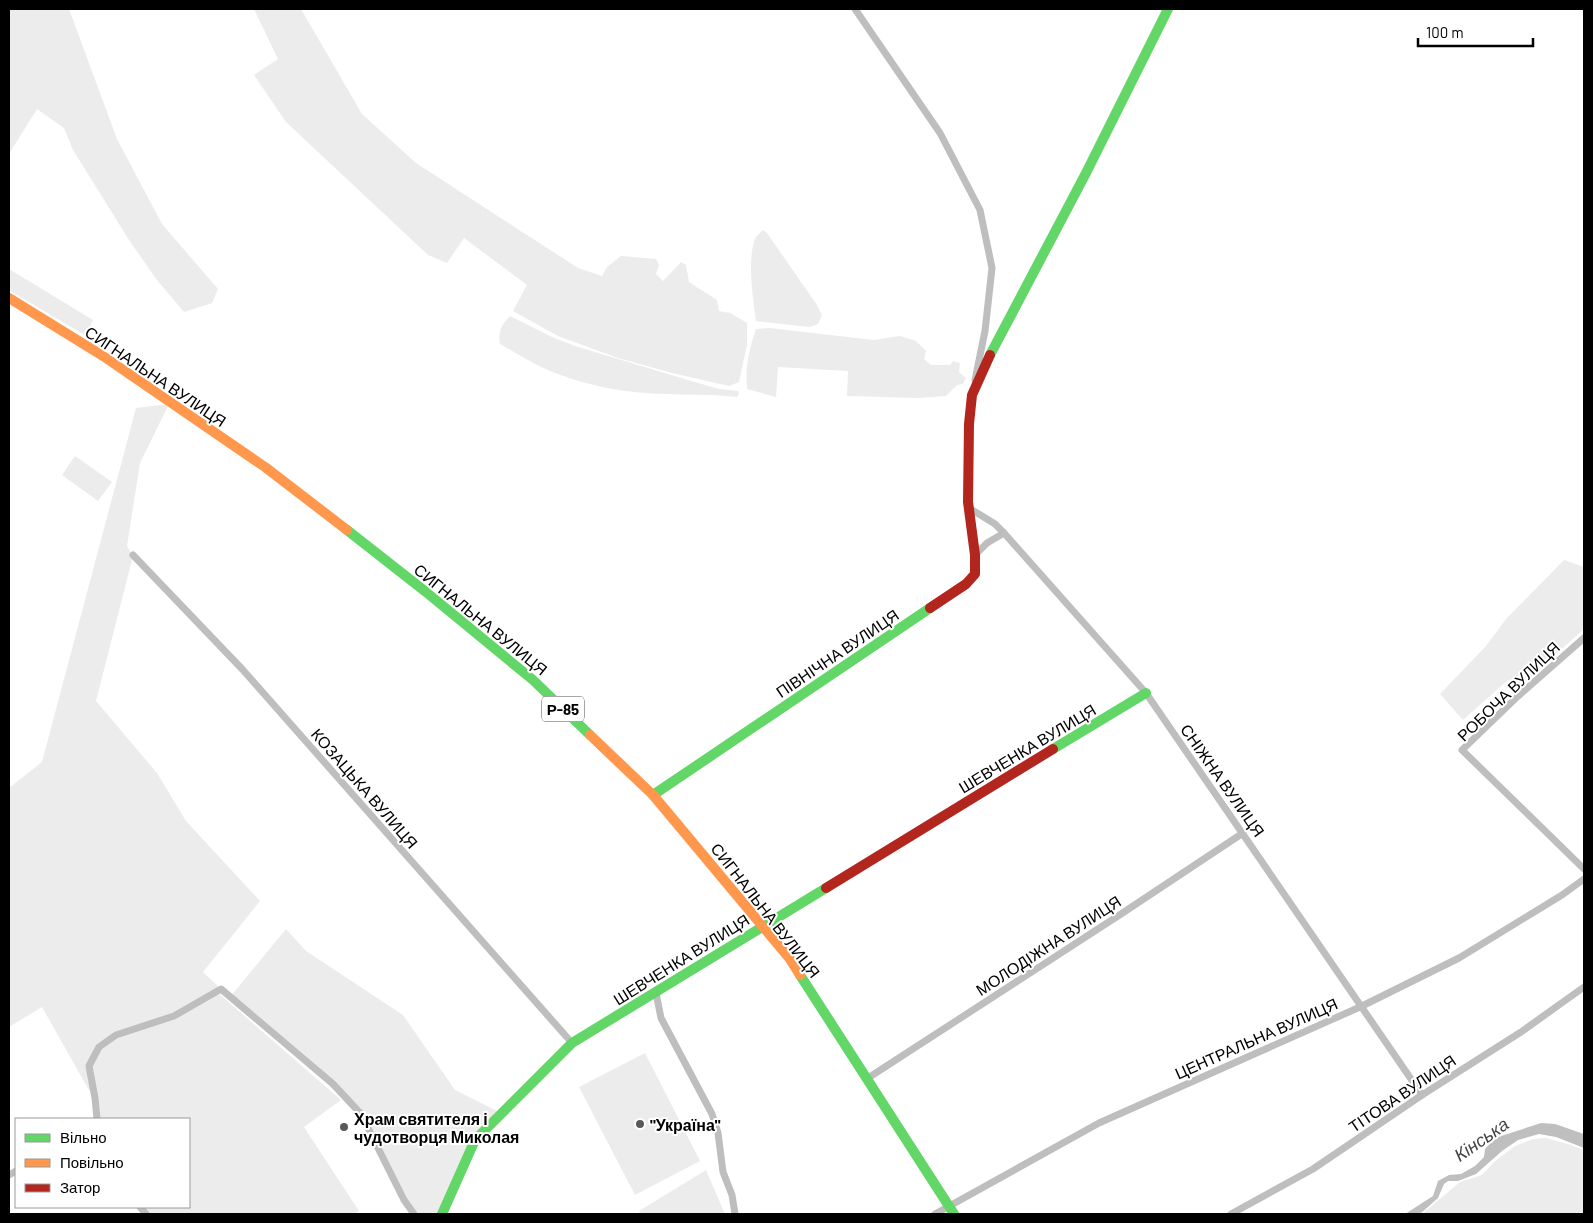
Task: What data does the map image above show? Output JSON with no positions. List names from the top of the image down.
{
  "streets": {
    "street": [
      "СИГНАЛЬНА ВУЛИЦЯ",
      "ПІВНІЧНА ВУЛИЦЯ",
      "РОБОЧА ВУЛИЦЯ",
      "Р-85",
      "ШЕВЧЕНКА ВУЛИЦЯ",
      "СНІЖНА ВУЛИЦЯ",
      "КОЗАЦЬКА ВУЛИЦЯ",
      "МОЛОДІЖНА ВУЛИЦЯ",
      "ЦЕНТРАЛЬНА ВУЛИЦЯ",
      "ТІТОВА ВУЛИЦЯ"
    ]
  },
  "crossings": [
    ["СИГНАЛЬНА ВУЛИЦЯ", "ПІВНІЧНА ВУЛИЦЯ"],
    ["СИГНАЛЬНА ВУЛИЦЯ", "ШЕВЧЕНКА ВУЛИЦЯ"],
    ["СИГНАЛЬНА ВУЛИЦЯ", "МОЛОДІЖНА ВУЛИЦЯ"],
    ["СИГНАЛЬНА ВУЛИЦЯ", "ЦЕНТРАЛЬНА ВУЛИЦЯ"],
    ["ПІВНІЧНА ВУЛИЦЯ", "СНІЖНА ВУЛИЦЯ"],
    ["ШЕВЧЕНКА ВУЛИЦЯ", "СНІЖНА ВУЛИЦЯ"],
    ["ШЕВЧЕНКА ВУЛИЦЯ", "КОЗАЦЬКА ВУЛИЦЯ"],
    ["СНІЖНА ВУЛИЦЯ", "МОЛОДІЖНА ВУЛИЦЯ"],
    ["СНІЖНА ВУЛИЦЯ", "ЦЕНТРАЛЬНА ВУЛИЦЯ"],
    ["СНІЖНА ВУЛИЦЯ", "ТІТОВА ВУЛИЦЯ"]
  ],
  "water": ["Кінська"],
  "places": ["\"Україна\"", "Храм святителя і чудотворця Миколая"],
  "legend": ["Вільно", "Повільно", "Затор"],
  "scale_bar": "100 m"
}
